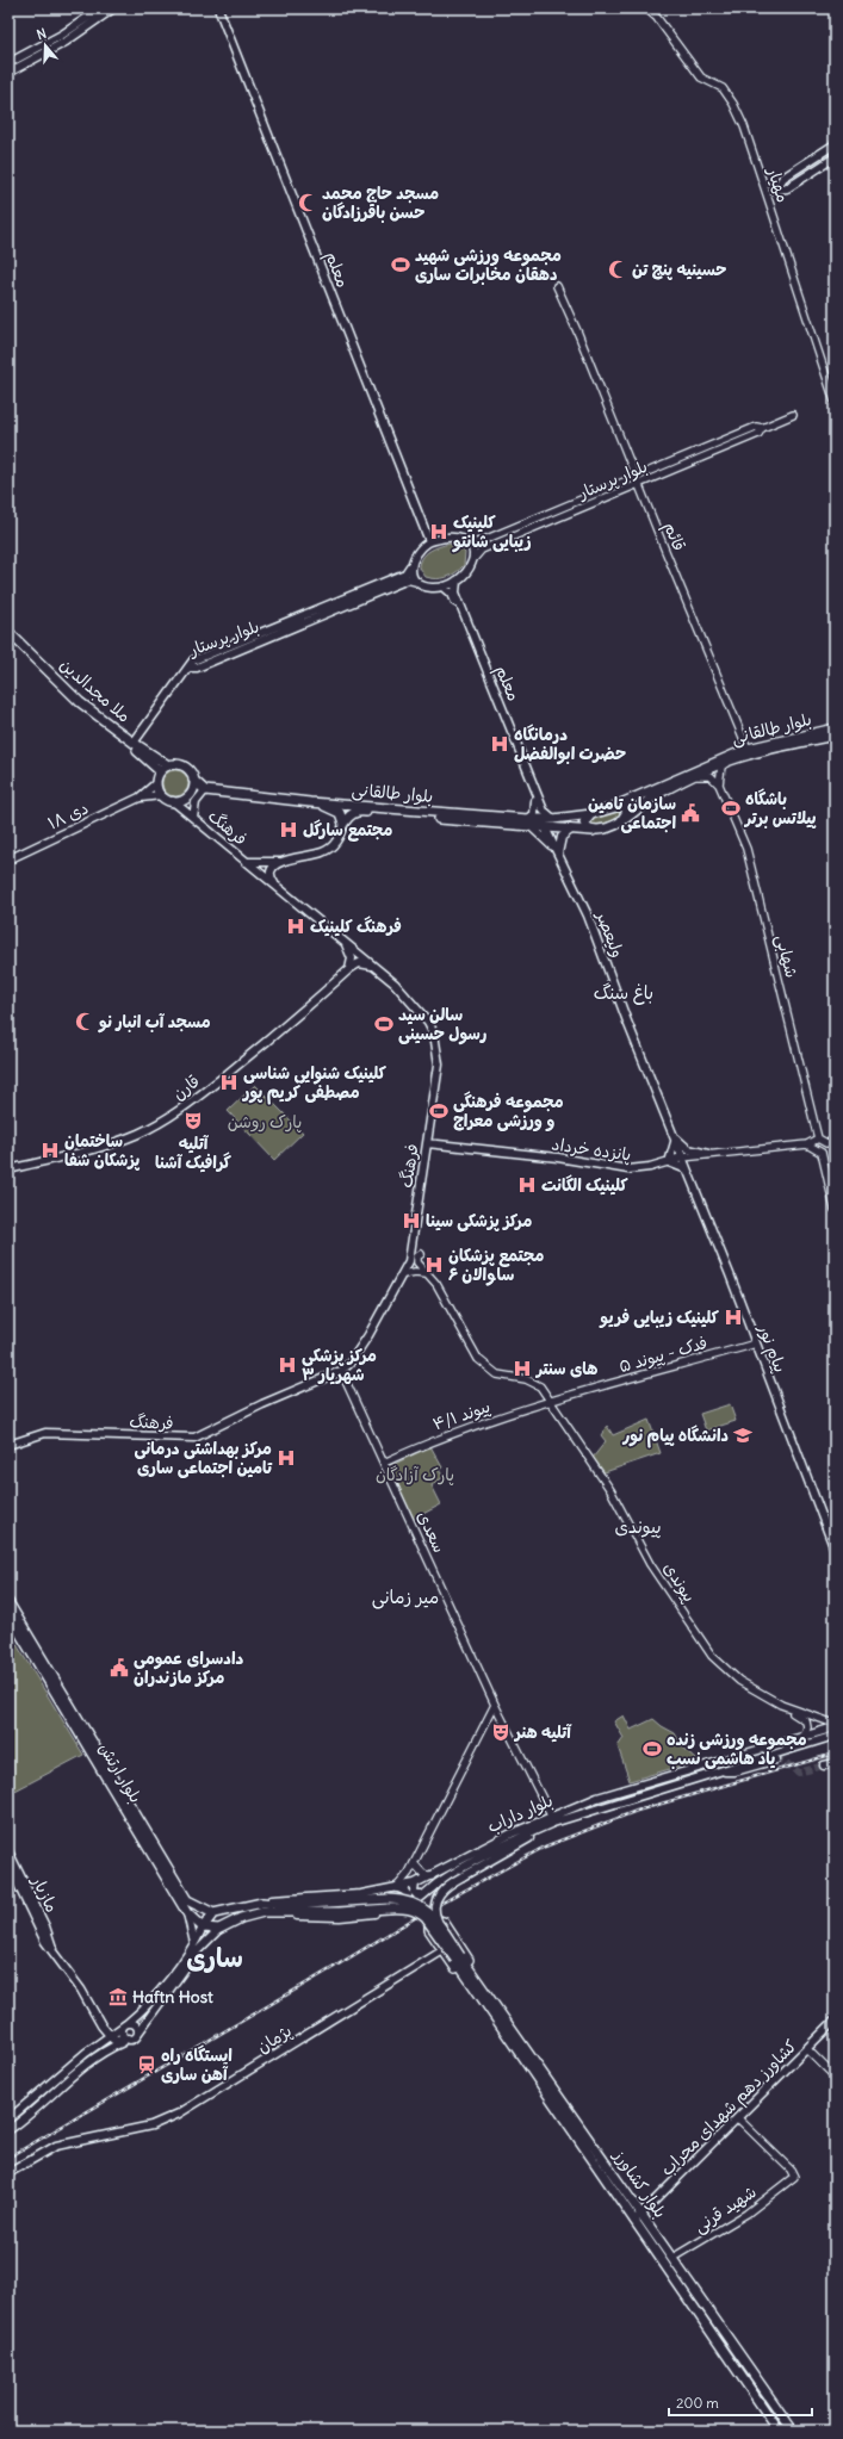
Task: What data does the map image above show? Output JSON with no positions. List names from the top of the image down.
{
  "streets": {
    "main road": [
      "معلم",
      "بلوار پرستار",
      "ملا مجدالدین",
      "بلوار طالقانی",
      "۱۸ دی",
      "فرهنگ",
      "ولیعصر",
      "قارن",
      "پانزده خرداد",
      "پیام نور",
      "بلوار ارتش",
      "بلوار داراب",
      "مازیار",
      "پژمان",
      "کشاورز دهم شهدای محراب",
      "بلوار کشاورز"
    ],
    "street": [
      "مهیار",
      "قائم",
      "شهابی",
      "فدک - پیوند ۵",
      "پیوند ۴/۱",
      "سعدی",
      "پیوندی",
      "شهید قرنی"
    ]
  },
  "crossings": [
    ["معلم", "بلوار پرستار"],
    ["معلم", "بلوار طالقانی"],
    ["معلم", "ولیعصر"],
    ["بلوار پرستار", "قائم"],
    ["بلوار پرستار", "ملا مجدالدین"],
    ["قائم", "بلوار طالقانی"],
    ["ملا مجدالدین", "۱۸ دی"],
    ["ملا مجدالدین", "فرهنگ"],
    ["بلوار طالقانی", "ولیعصر"],
    ["۱۸ دی", "فرهنگ"],
    ["فرهنگ", "پانزده خرداد"],
    ["فرهنگ", "سعدی"],
    ["ولیعصر", "پانزده خرداد"],
    ["ولیعصر", "پیام نور"],
    ["شهابی", "پانزده خرداد"],
    ["پانزده خرداد", "پیام نور"],
    ["پیام نور", "فدک - پیوند ۵"],
    ["فدک - پیوند ۵", "پیوند ۴/۱"],
    ["فدک - پیوند ۵", "پیوندی"],
    ["پیوند ۴/۱", "سعدی"],
    ["پیوند ۴/۱", "پیوندی"],
    ["سعدی", "بلوار داراب"],
    ["پیوندی", "بلوار داراب"],
    ["بلوار ارتش", "بلوار داراب"],
    ["کشاورز دهم شهدای محراب", "بلوار کشاورز"],
    ["کشاورز دهم شهدای محراب", "شهید قرنی"],
    ["بلوار کشاورز", "شهید قرنی"]
  ],
  "districts": [
    "باغ سنگ",
    "پیوندی",
    "میر زمانی",
    "ساری"
  ],
  "parks": ["پارک روشن", "پارک آزادگان"],
  "places": {
    "mosque": ["مسجد حاج محمد حسن باقرزادگان", "حسینیه پنج تن", "مسجد آب انبار نو"],
    "sports": [
      "مجموعه ورزشی شهید دهقان مخابرات ساری",
      "باشگاه پیلاتس برتر",
      "سالن سید رسول حسینی",
      "مجموعه فرهنگی و ورزشی معراج",
      "مجموعه ورزشی زنده یاد هاشمی نسب"
    ],
    "hospital": [
      "کلینیک زیبایی شانتو",
      "درمانگاه حضرت ابوالفضل",
      "مجتمع سارگل",
      "فرهنگ کلینیک",
      "کلینیک شنوایی شناسی مصطفی کریم پور",
      "ساختمان پزشکان شفا",
      "کلینیک الگانت",
      "مرکز پزشکی سینا",
      "مجتمع پزشکان ساوالان ۶",
      "کلینیک زیبایی فریو",
      "مرکز پزشکی شهریار ۳",
      "های سنتر",
      "مرکز بهداشتی درمانی تامین اجتماعی ساری"
    ],
    "public building": ["سازمان تامین اجتماعی", "دادسرای عمومی مرکز مازندران"],
    "theatre": ["آتلیه گرافیک آشنا", "آتلیه هنر"],
    "school or university": ["دانشگاه پیام نور"],
    "museum": ["Haftn Host"],
    "station": ["ایستگاه راه آهن ساری"]
  },
  "scale_bar": "200 m",
  "north": "top"
}
